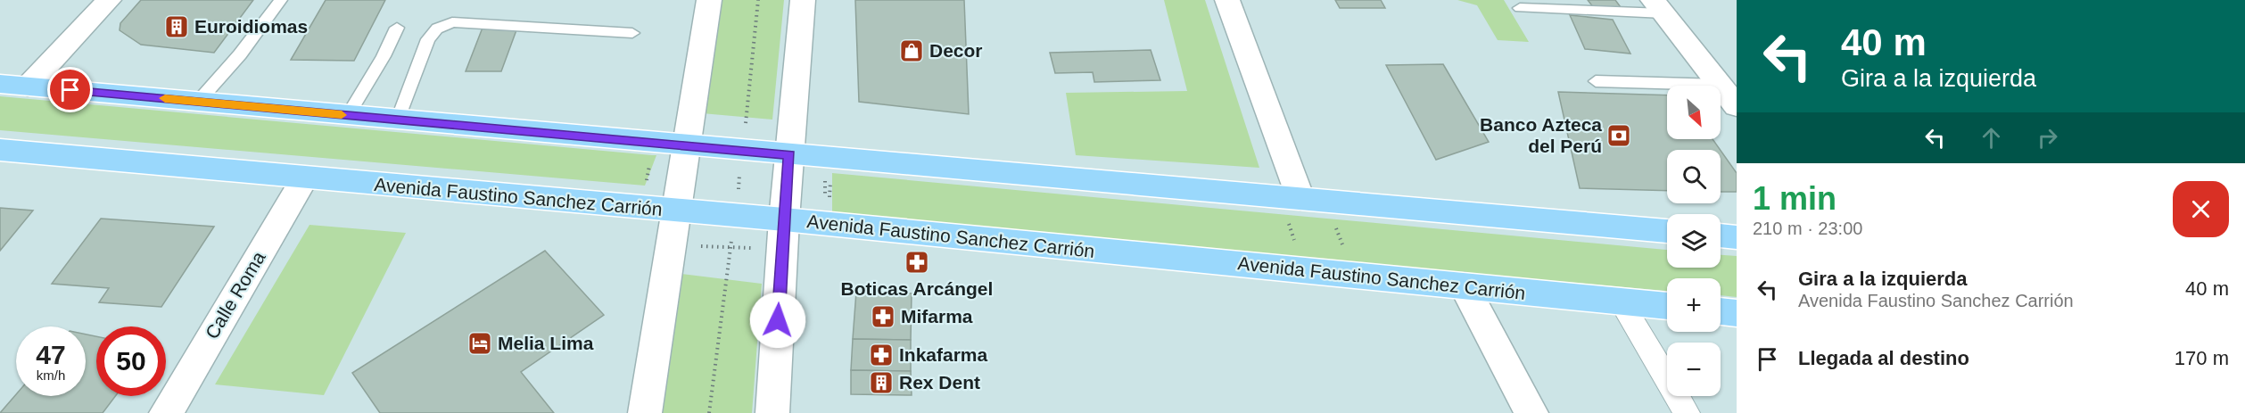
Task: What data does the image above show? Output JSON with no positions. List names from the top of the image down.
{
  "streets": {
    "main road": ["Avenida Faustino Sanchez Carrión", "Calle Roma"]
  },
  "crossings": [
    ["Avenida Faustino Sanchez Carrión", "Calle Roma"]
  ],
  "places": {
    "building": ["Euroidiomas", "Rex Dent"],
    "shop": ["Decor"],
    "bank": ["Banco Azteca del Perú"],
    "pharmacy": ["Boticas Arcángel", "Mifarma", "Inkafarma"],
    "hotel": ["Melia Lima"]
  },
  "north": "bottom right",
  "page": {
    "turn": ["40 m", "Gira a la izquierda"],
    "map_buttons": ["+", "−"],
    "heading": ["1 min", "210 m · 23:00"],
    "list": [
      {
        "name": "Gira a la izquierda",
        "note": "Avenida Faustino Sanchez Carrión",
        "value": "40 m"
      },
      {
        "name": "Llegada al destino",
        "value": "170 m"
      }
    ],
    "speed": "47 km/h",
    "limit": "50"
  }
}
